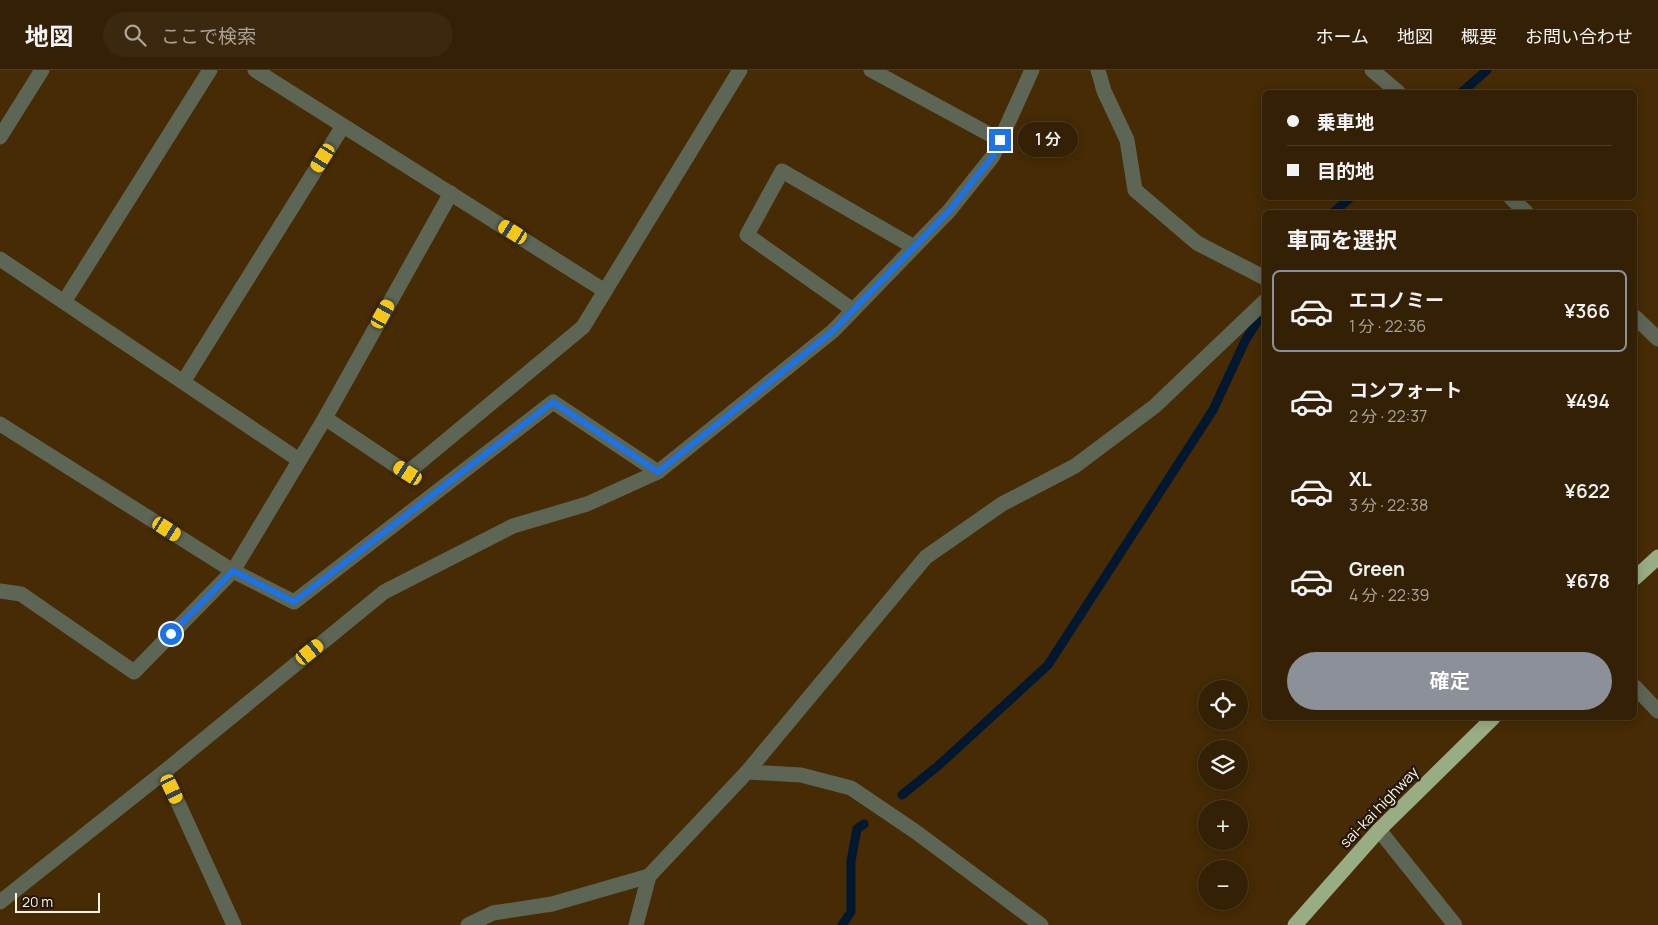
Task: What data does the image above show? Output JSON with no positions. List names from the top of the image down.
{
  "streets": {
    "highway": ["sai-kai highway"]
  },
  "scale_bar": "20 m",
  "page": {
    "header": "地図",
    "search": "ここで検索",
    "nav": [
      "ホーム",
      "地図",
      "概要",
      "お問い合わせ"
    ],
    "banner": ["乗車地", "目的地"],
    "bubble": "1 分",
    "heading": "車両を選択",
    "list": [
      {
        "name": "エコノミー",
        "note": "1 分 · 22:36",
        "value": "¥366"
      },
      {
        "name": "コンフォート",
        "note": "2 分 · 22:37",
        "value": "¥494"
      },
      {
        "name": "XL",
        "note": "3 分 · 22:38",
        "value": "¥622"
      },
      {
        "name": "Green",
        "note": "4 分 · 22:39",
        "value": "¥678"
      }
    ],
    "buttons": "確定",
    "map_buttons": ["+", "−"],
    "scale": "20 m"
  }
}
